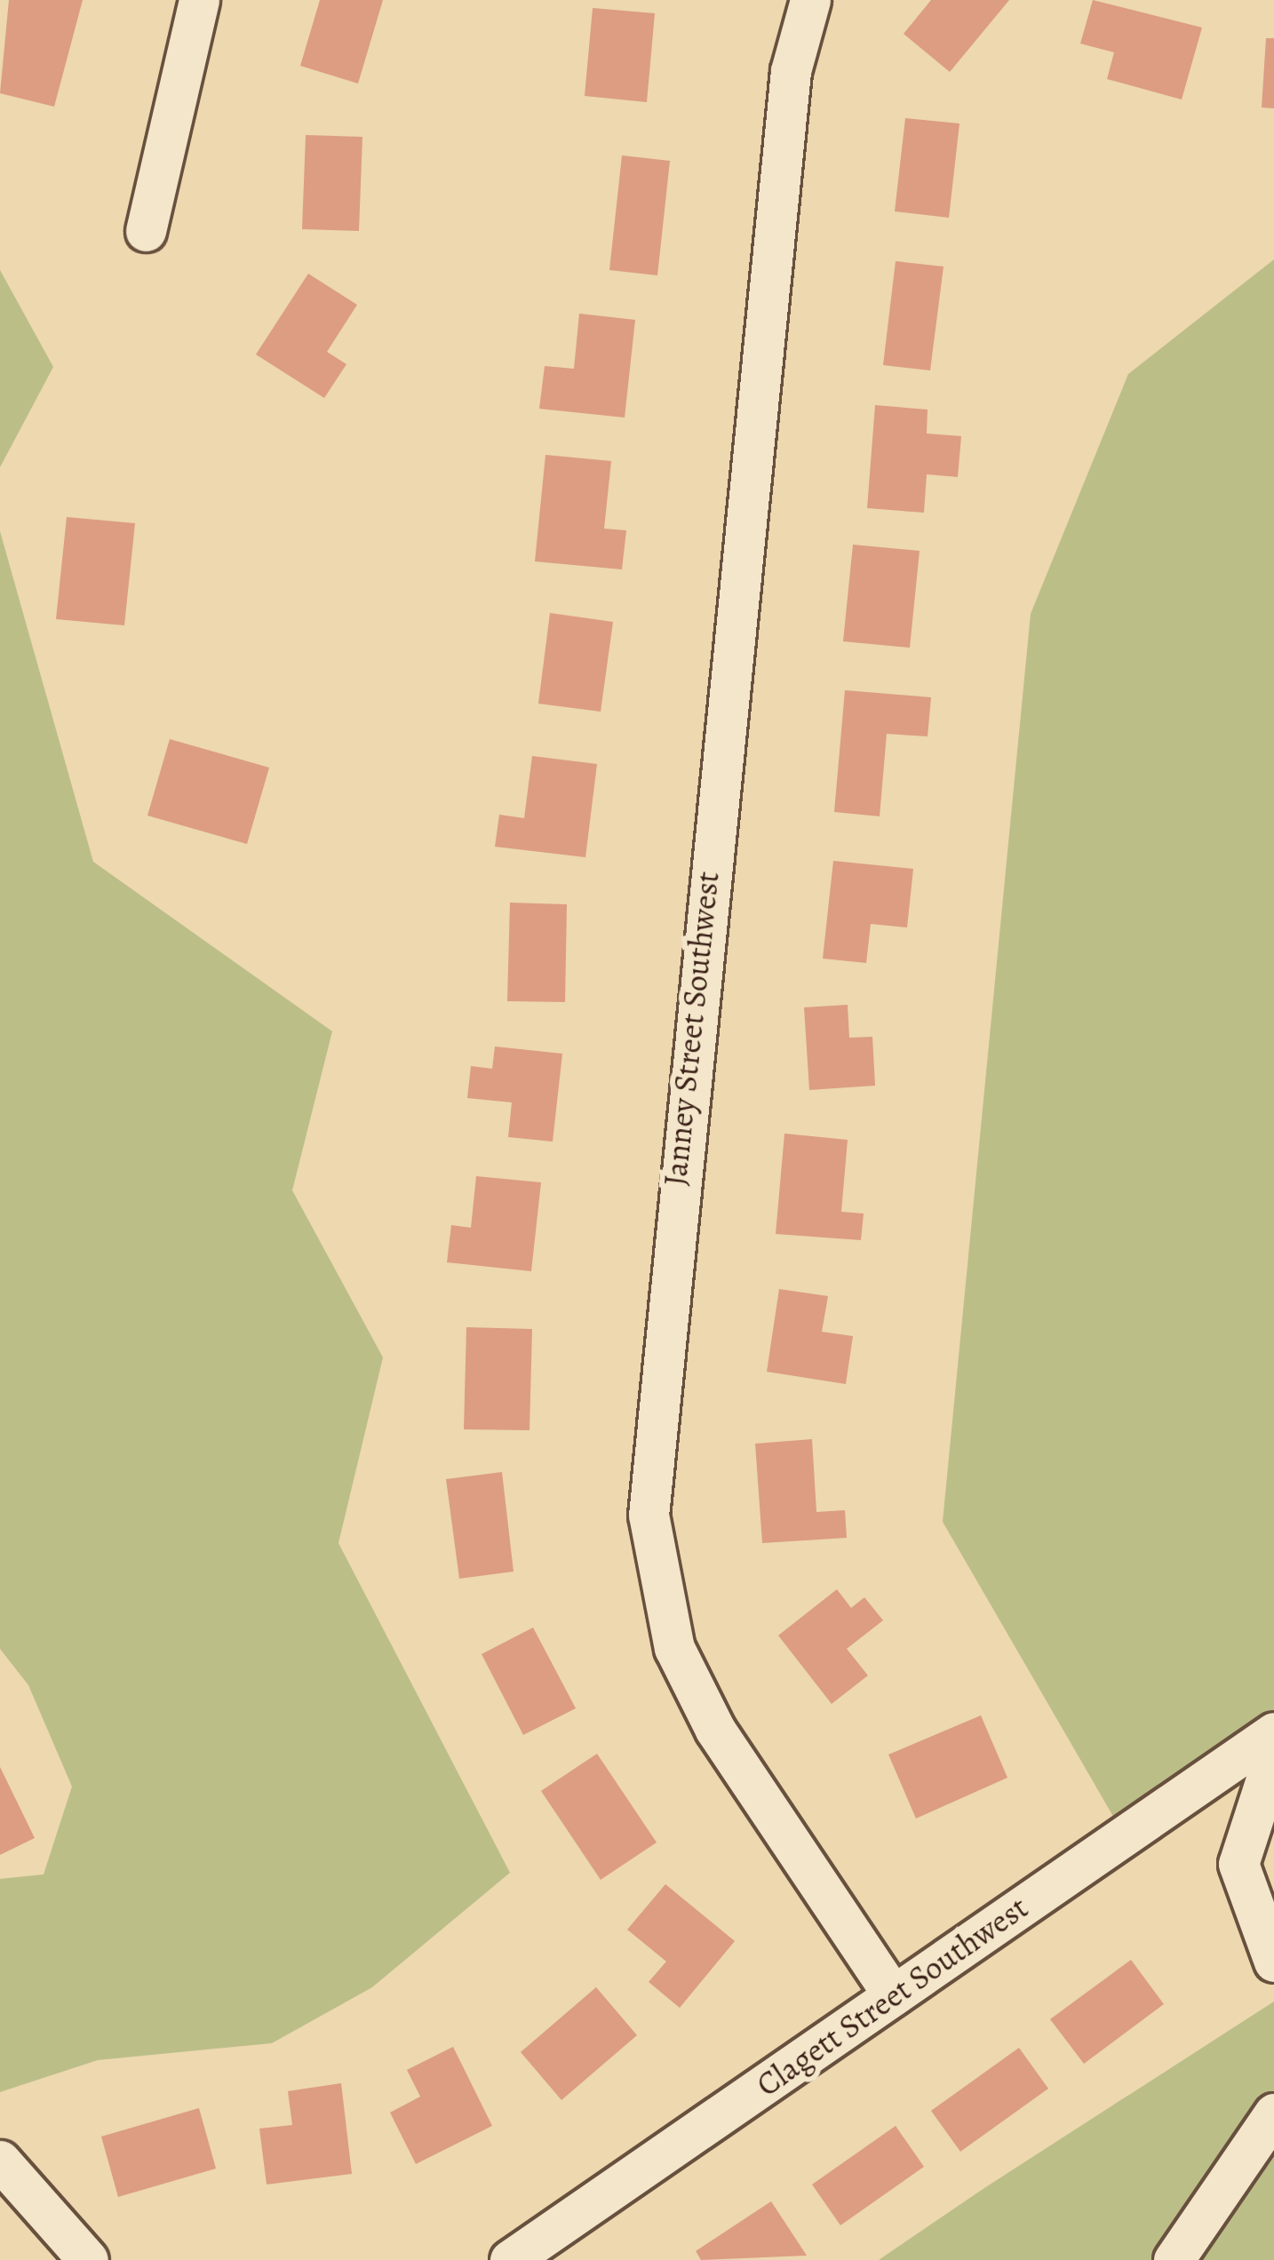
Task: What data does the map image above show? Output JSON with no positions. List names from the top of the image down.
{
  "streets": {
    "street": ["Janney Street Southwest", "Clagett Street Southwest"]
  },
  "crossings": [
    ["Janney Street Southwest", "Clagett Street Southwest"]
  ]
}
